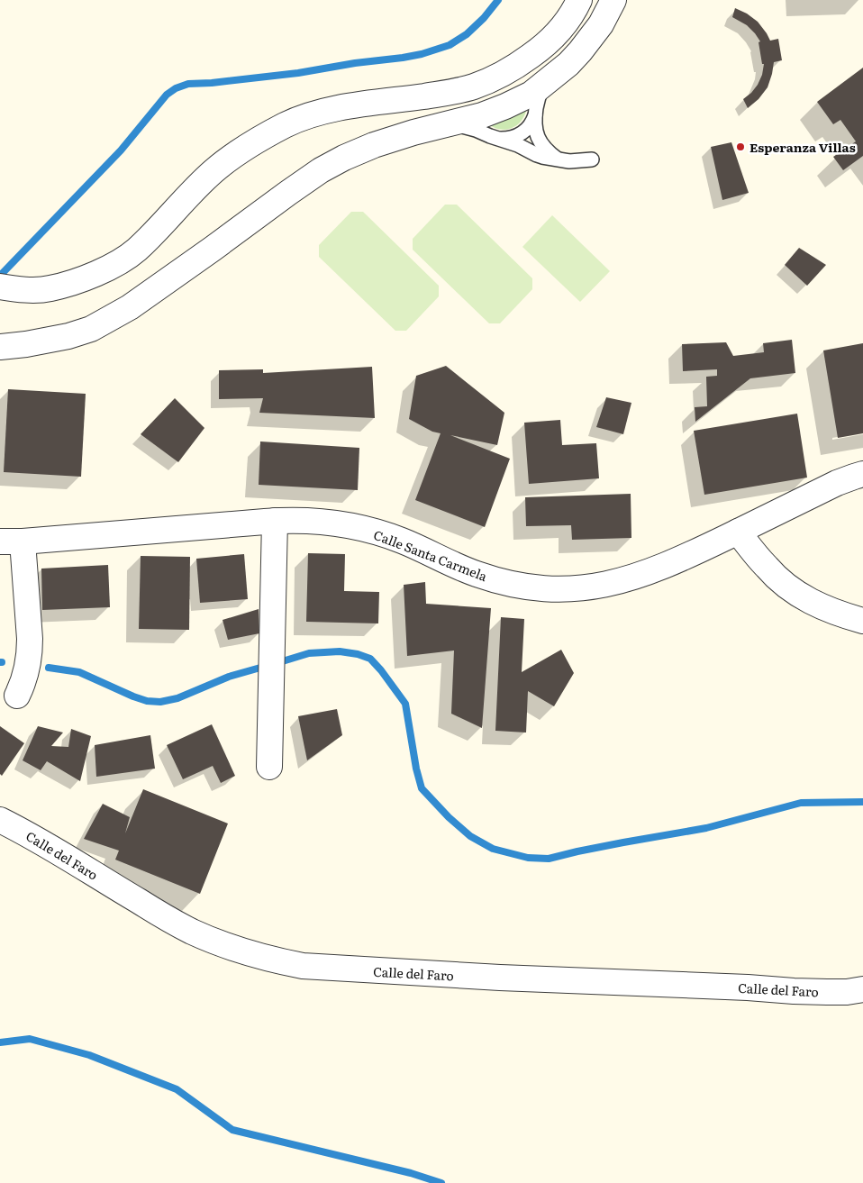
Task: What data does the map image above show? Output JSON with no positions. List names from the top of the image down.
{
  "streets": {
    "street": ["Calle Santa Carmela", "Calle del Faro"]
  },
  "places": ["Esperanza Villas"]
}
